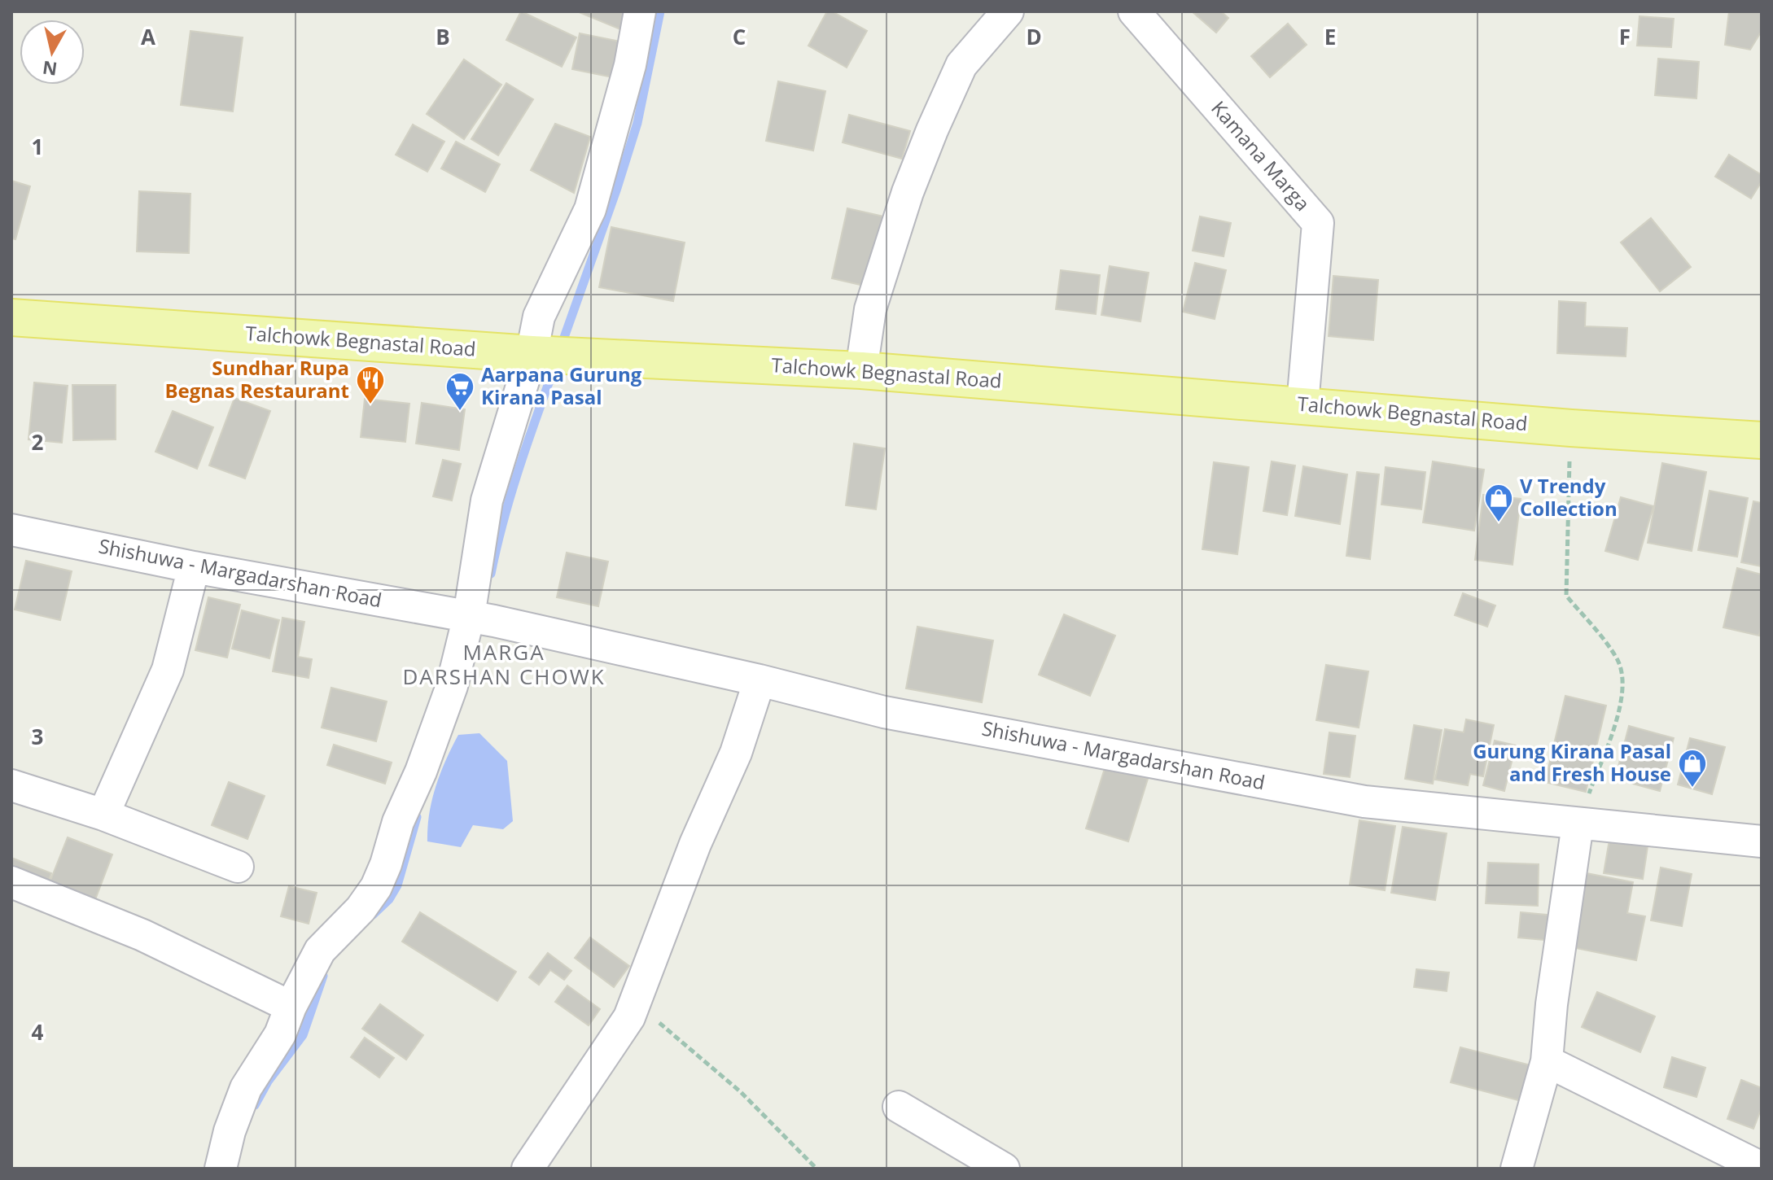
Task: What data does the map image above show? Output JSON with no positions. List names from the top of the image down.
{
  "streets": {
    "main road": ["Talchowk Begnastal Road"],
    "street": ["Kamana Marga", "Shishuwa - Margadarshan Road"]
  },
  "crossings": [
    ["Kamana Marga", "Talchowk Begnastal Road"]
  ],
  "districts": ["MARGA DARSHAN CHOWK"],
  "places": {
    "restaurant": ["Sundhar Rupa Begnas Restaurant"],
    "supermarket": ["Aarpana Gurung Kirana Pasal"],
    "shop": ["V Trendy Collection", "Gurung Kirana Pasal and Fresh House"]
  },
  "north": "bottom",
  "grid": {
    "columns": [
      "A",
      "B",
      "C",
      "D",
      "E",
      "F"
    ],
    "rows": [
      "1",
      "2",
      "3",
      "4"
    ]
  }
}
